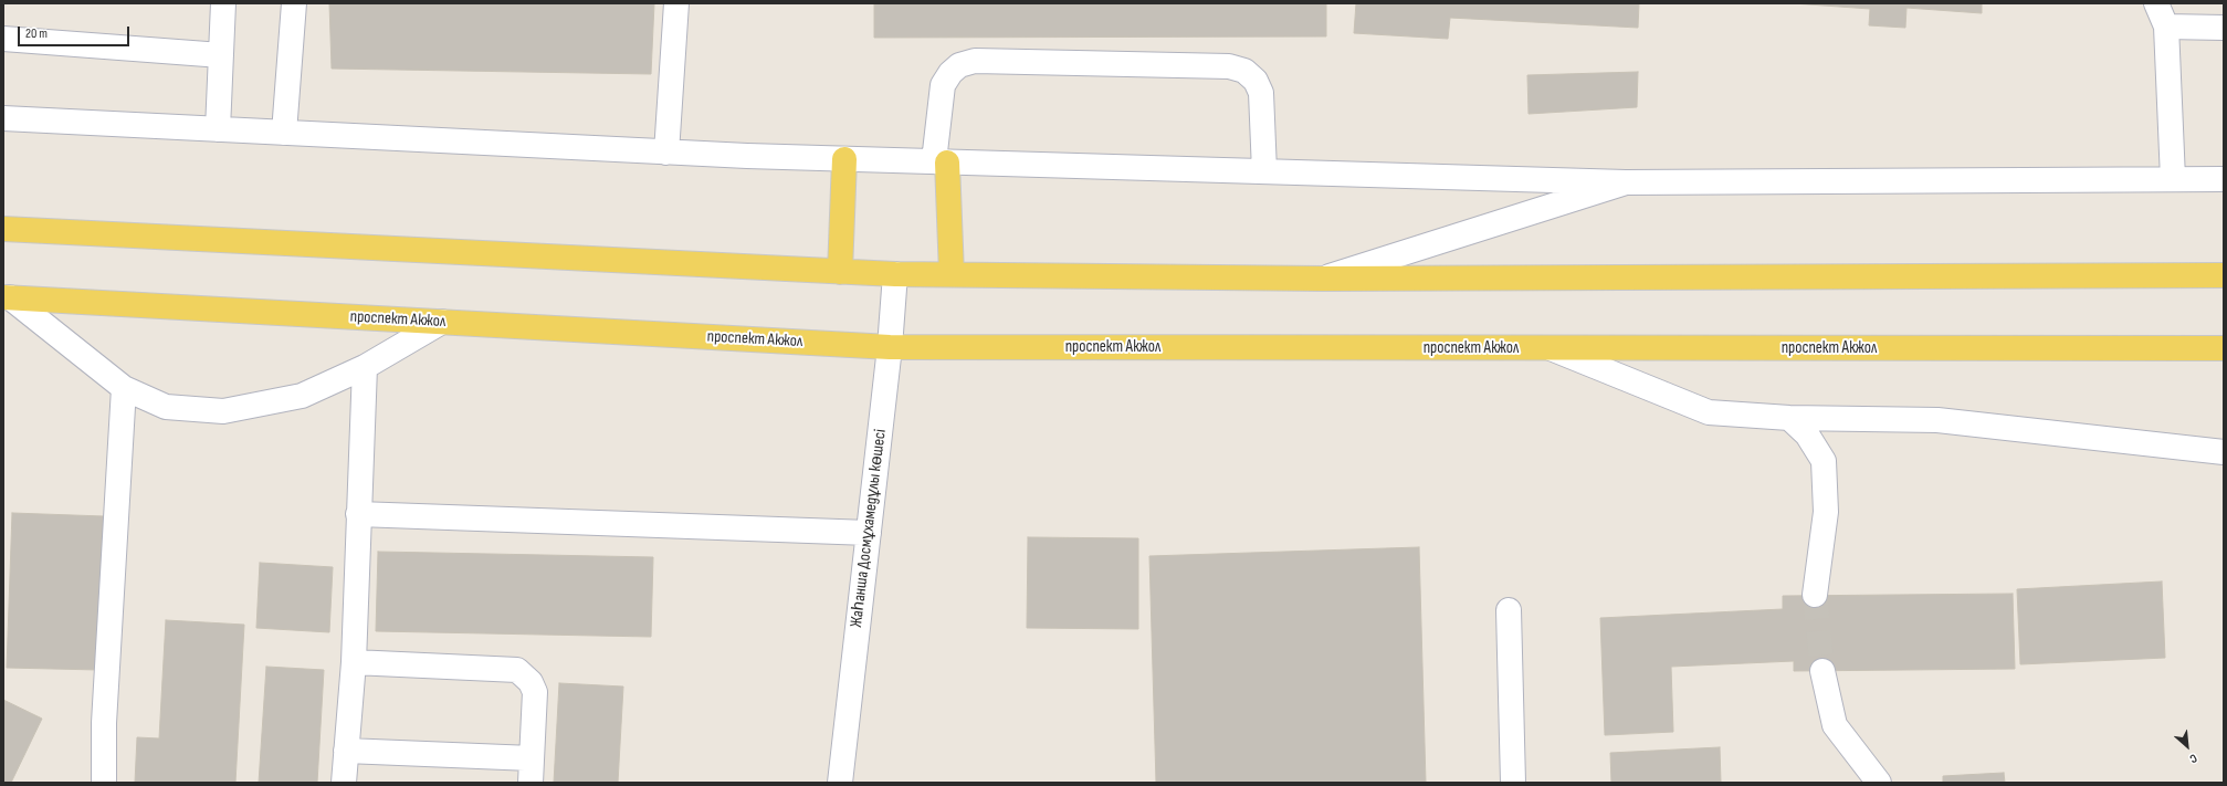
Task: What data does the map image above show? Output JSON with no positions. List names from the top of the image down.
{
  "streets": {
    "main road": ["проспект Акжол"],
    "street": ["Жаһанша Досмұхамедұлы көшесі"]
  },
  "crossings": [
    ["проспект Акжол", "Жаһанша Досмұхамедұлы көшесі"]
  ],
  "scale_bar": "20 m",
  "north": "bottom right"
}
